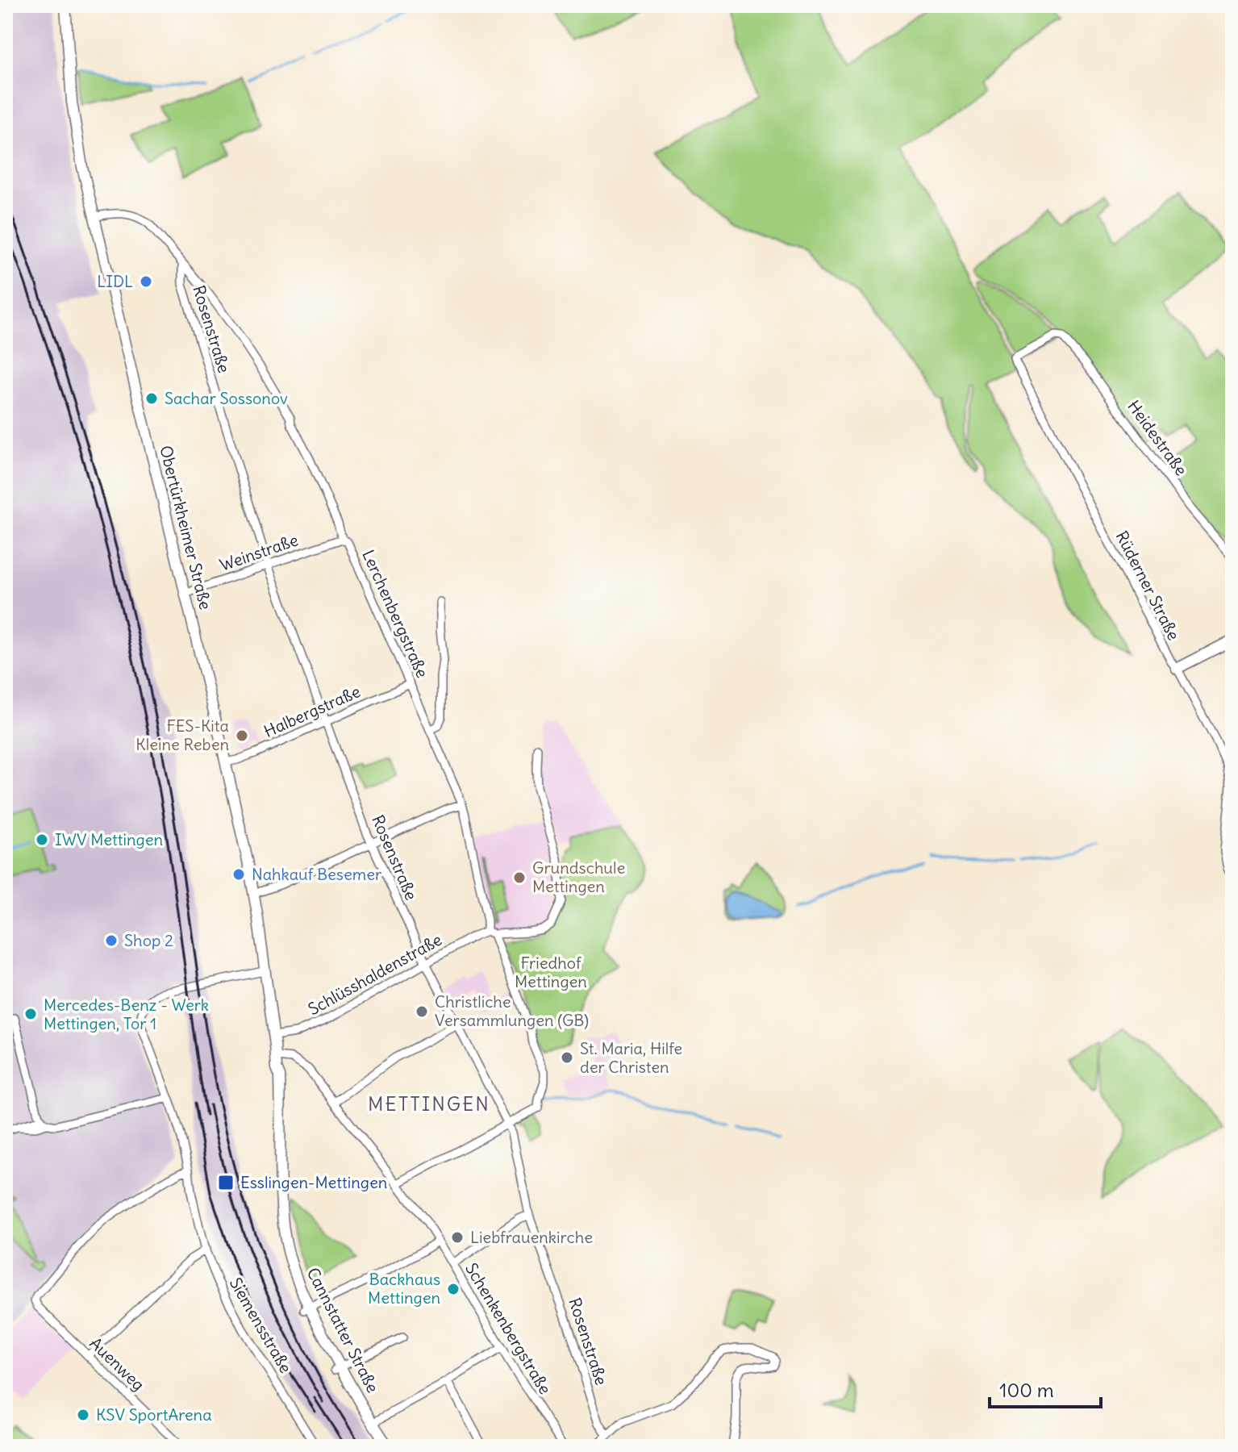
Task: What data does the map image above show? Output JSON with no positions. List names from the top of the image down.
{
  "streets": {
    "main road": ["Obertürkheimer Straße", "Cannstatter Straße"],
    "street": [
      "Rosenstraße",
      "Heidestraße",
      "Weinstraße",
      "Rüderner Straße",
      "Lerchenbergstraße",
      "Halbergstraße",
      "Schlüsshaldenstraße",
      "Siemensstraße",
      "Schenkenbergstraße",
      "Auenweg"
    ]
  },
  "crossings": [
    ["Rosenstraße", "Weinstraße"],
    ["Rosenstraße", "Lerchenbergstraße"],
    ["Rosenstraße", "Halbergstraße"],
    ["Rosenstraße", "Schlüsshaldenstraße"],
    ["Heidestraße", "Rüderner Straße"],
    ["Obertürkheimer Straße", "Weinstraße"],
    ["Obertürkheimer Straße", "Lerchenbergstraße"],
    ["Obertürkheimer Straße", "Halbergstraße"],
    ["Obertürkheimer Straße", "Siemensstraße"],
    ["Obertürkheimer Straße", "Cannstatter Straße"],
    ["Weinstraße", "Lerchenbergstraße"],
    ["Lerchenbergstraße", "Halbergstraße"],
    ["Lerchenbergstraße", "Schlüsshaldenstraße"],
    ["Schlüsshaldenstraße", "Cannstatter Straße"],
    ["Siemensstraße", "Auenweg"],
    ["Schenkenbergstraße", "Cannstatter Straße"]
  ],
  "districts": ["METTINGEN"],
  "parks": ["Friedhof Mettingen"],
  "places": {
    "other": [
      "LIDL",
      "Sachar Sossonov",
      "FES-Kita Kleine Reben",
      "IWV Mettingen",
      "Nahkauf Besemer",
      "Grundschule Mettingen",
      "Shop 2",
      "Christliche Versammlungen (GB)",
      "Mercedes-Benz - Werk Mettingen, Tor 1",
      "St. Maria, Hilfe der Christen",
      "Liebfrauenkirche",
      "Backhaus Mettingen",
      "KSV SportArena"
    ],
    "transit": ["Esslingen-Mettingen"]
  },
  "scale_bar": "100 m"
}
